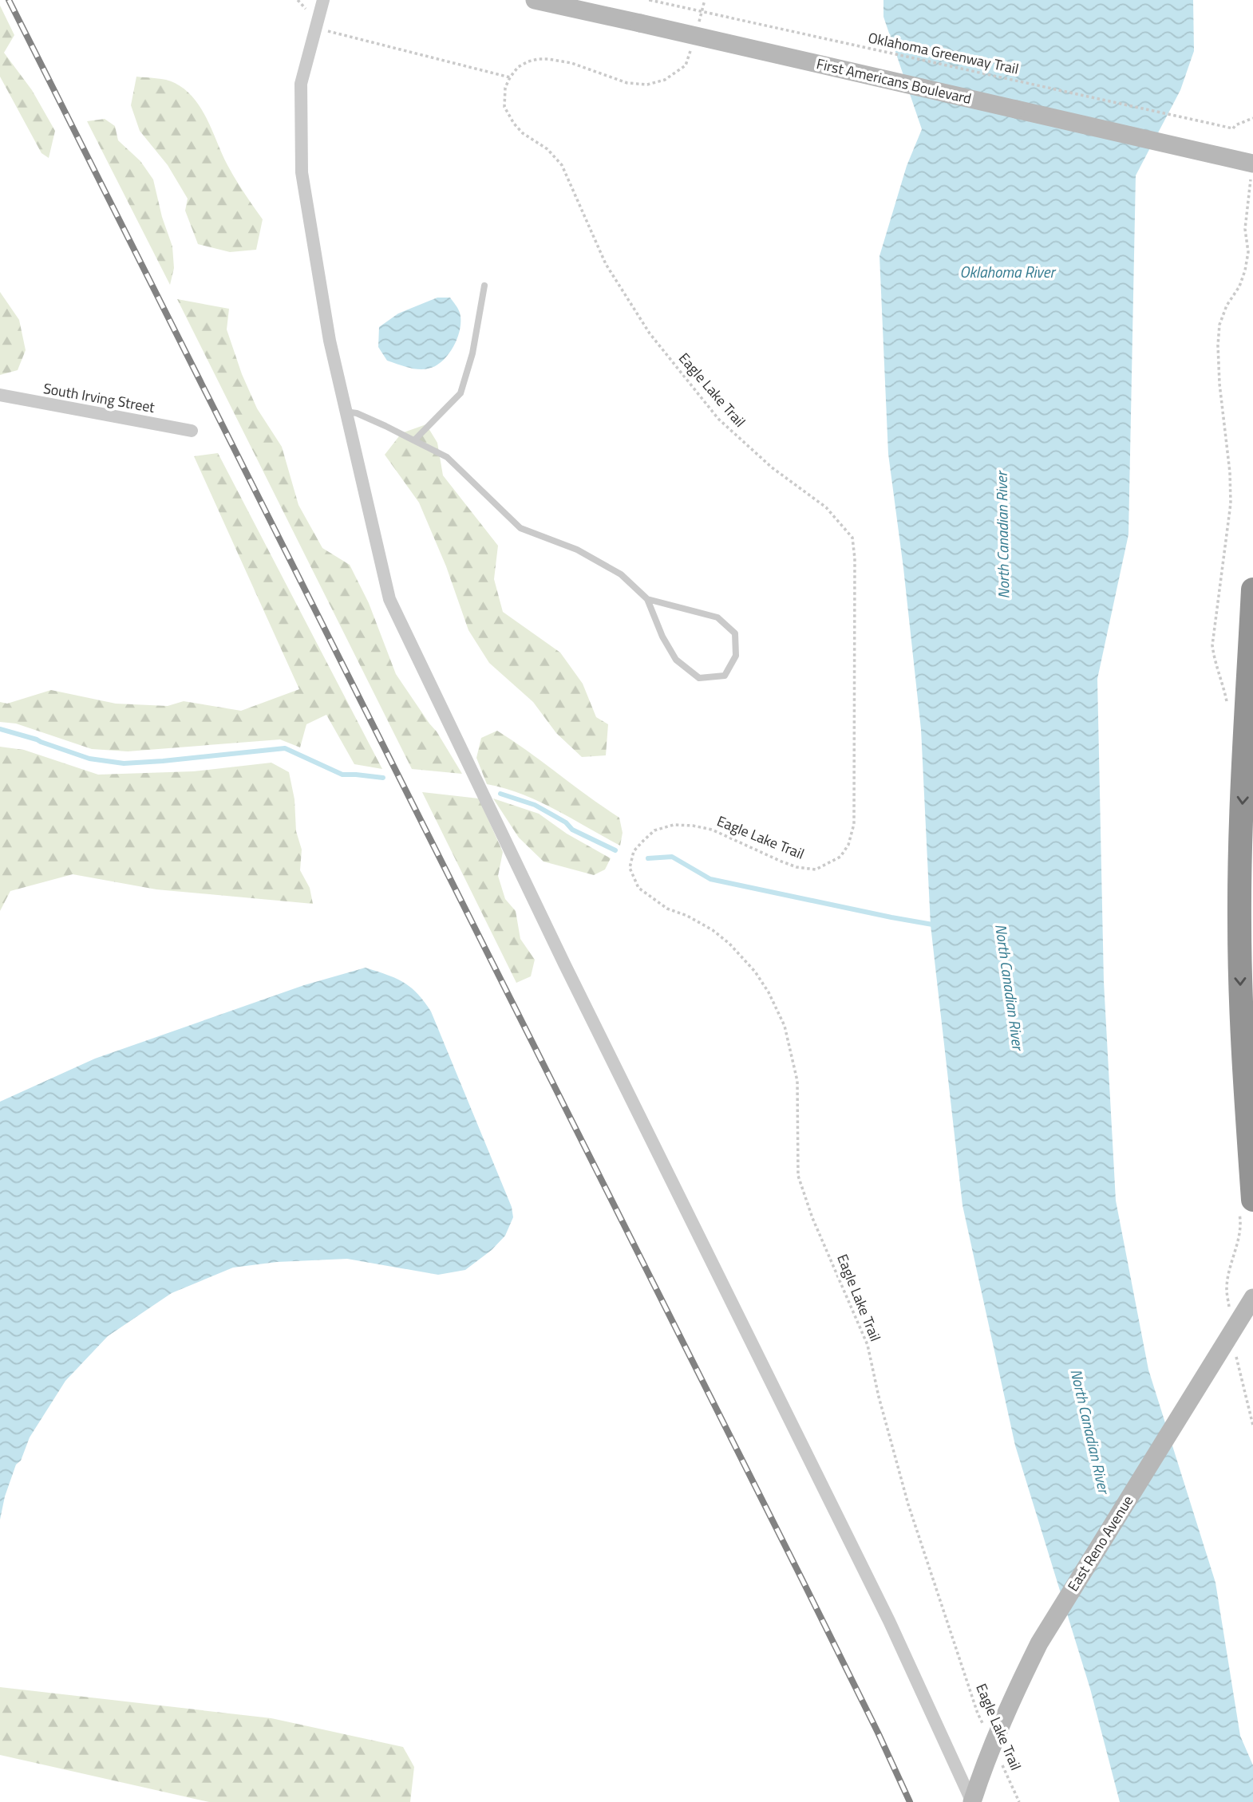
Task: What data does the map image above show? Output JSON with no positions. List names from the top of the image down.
{
  "streets": {
    "main road": ["First Americans Boulevard", "East Reno Avenue"],
    "street": ["South Irving Street"],
    "path": ["Oklahoma Greenway Trail", "Eagle Lake Trail"]
  },
  "water": ["Oklahoma River", "North Canadian River"]
}
